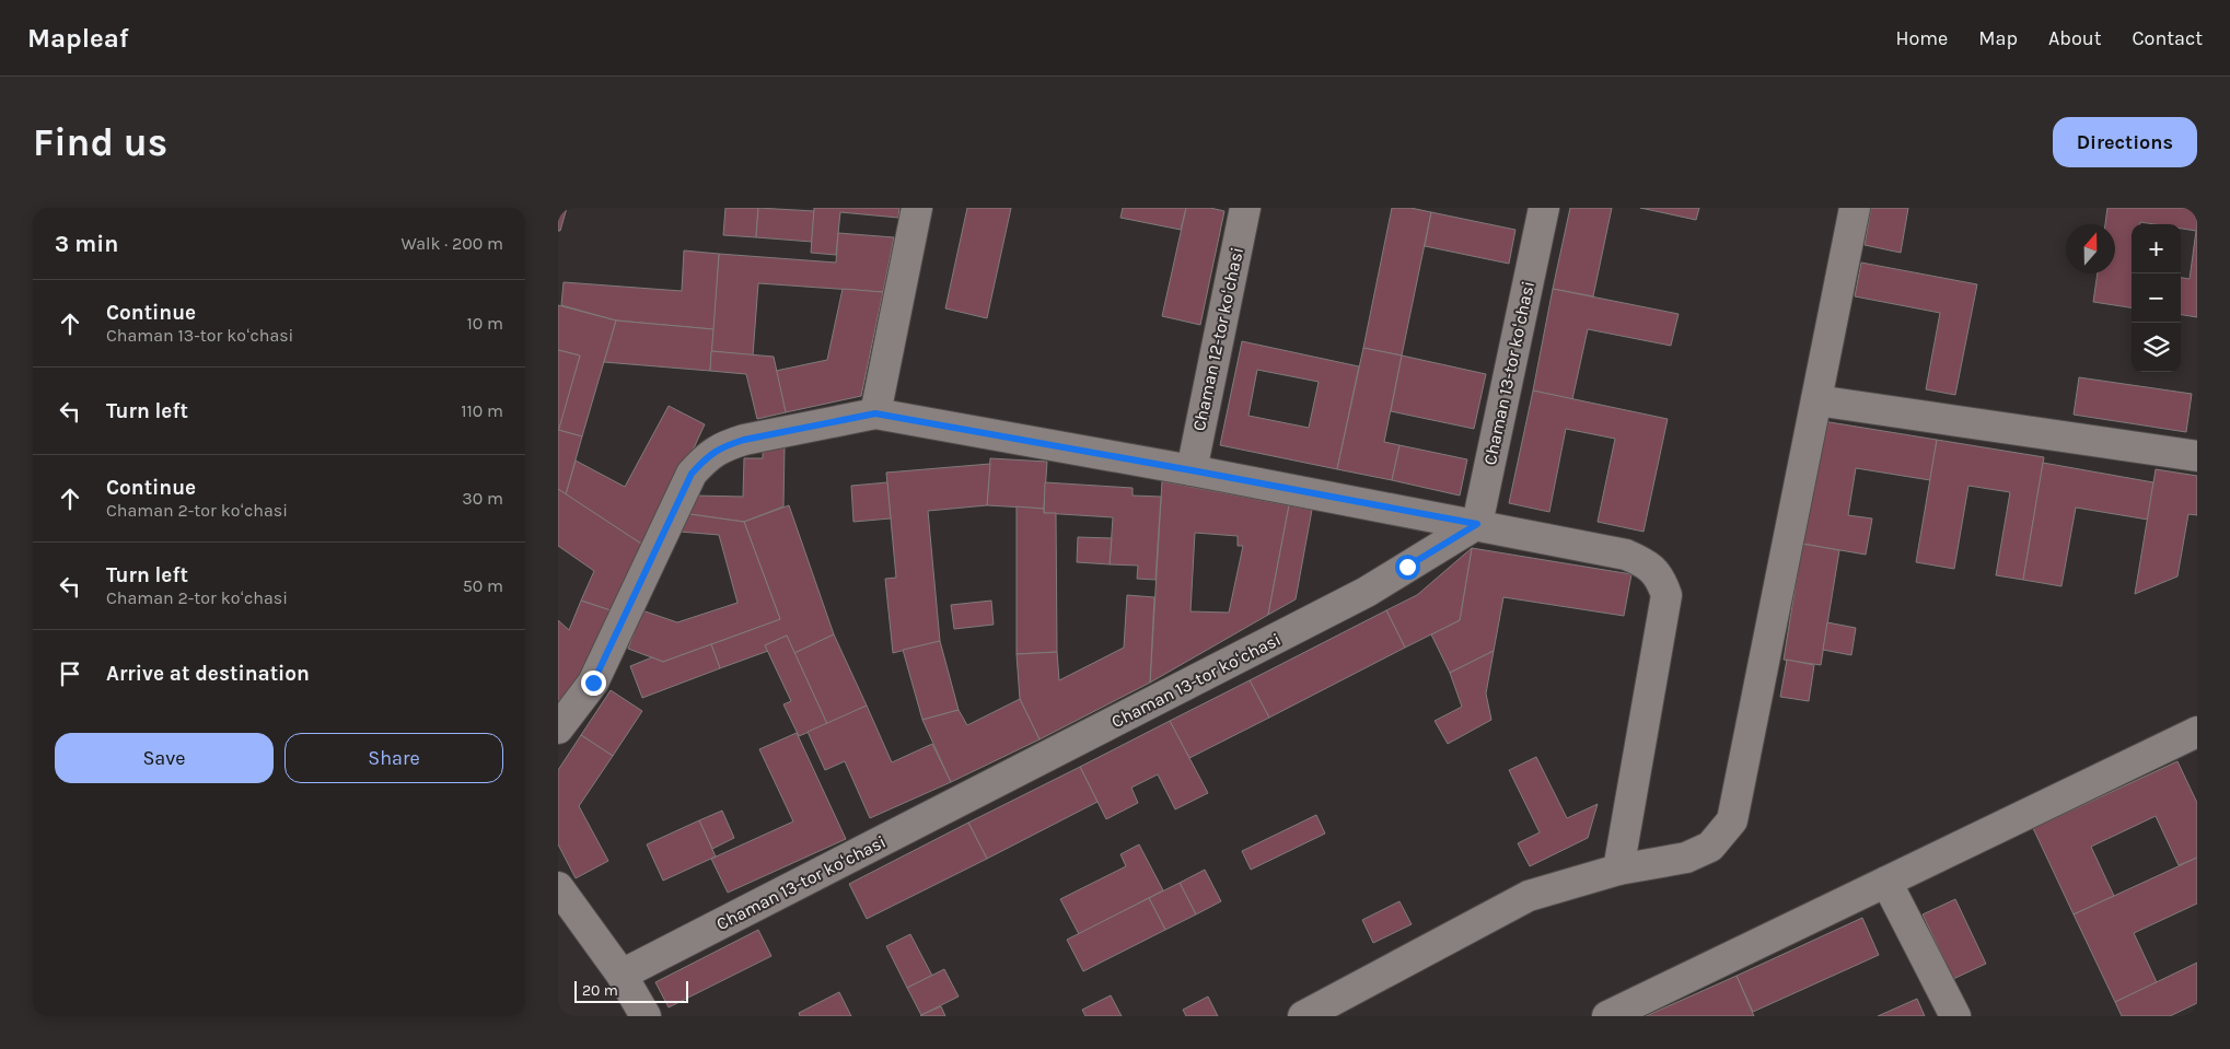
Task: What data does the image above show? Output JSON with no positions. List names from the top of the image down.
{
  "streets": {
    "street": ["Chaman 12-tor koʻchasi", "Chaman 13-tor koʻchasi"]
  },
  "scale_bar": "20 m",
  "north": "top",
  "page": {
    "header": "Mapleaf",
    "nav": [
      "Home",
      "Map",
      "About",
      "Contact"
    ],
    "buttons": [
      "Directions",
      ["Save", "Share"]
    ],
    "title": "Find us",
    "heading": ["3 min", "Walk · 200 m"],
    "map_buttons": ["+", "−"],
    "list": [
      ["Continue", "Chaman 13-tor koʻchasi", "10 m"],
      ["Turn left", "110 m"],
      ["Continue", "Chaman 2-tor koʻchasi", "30 m"],
      ["Turn left", "Chaman 2-tor koʻchasi", "50 m"],
      "Arrive at destination"
    ],
    "scale": "20 m"
  }
}
